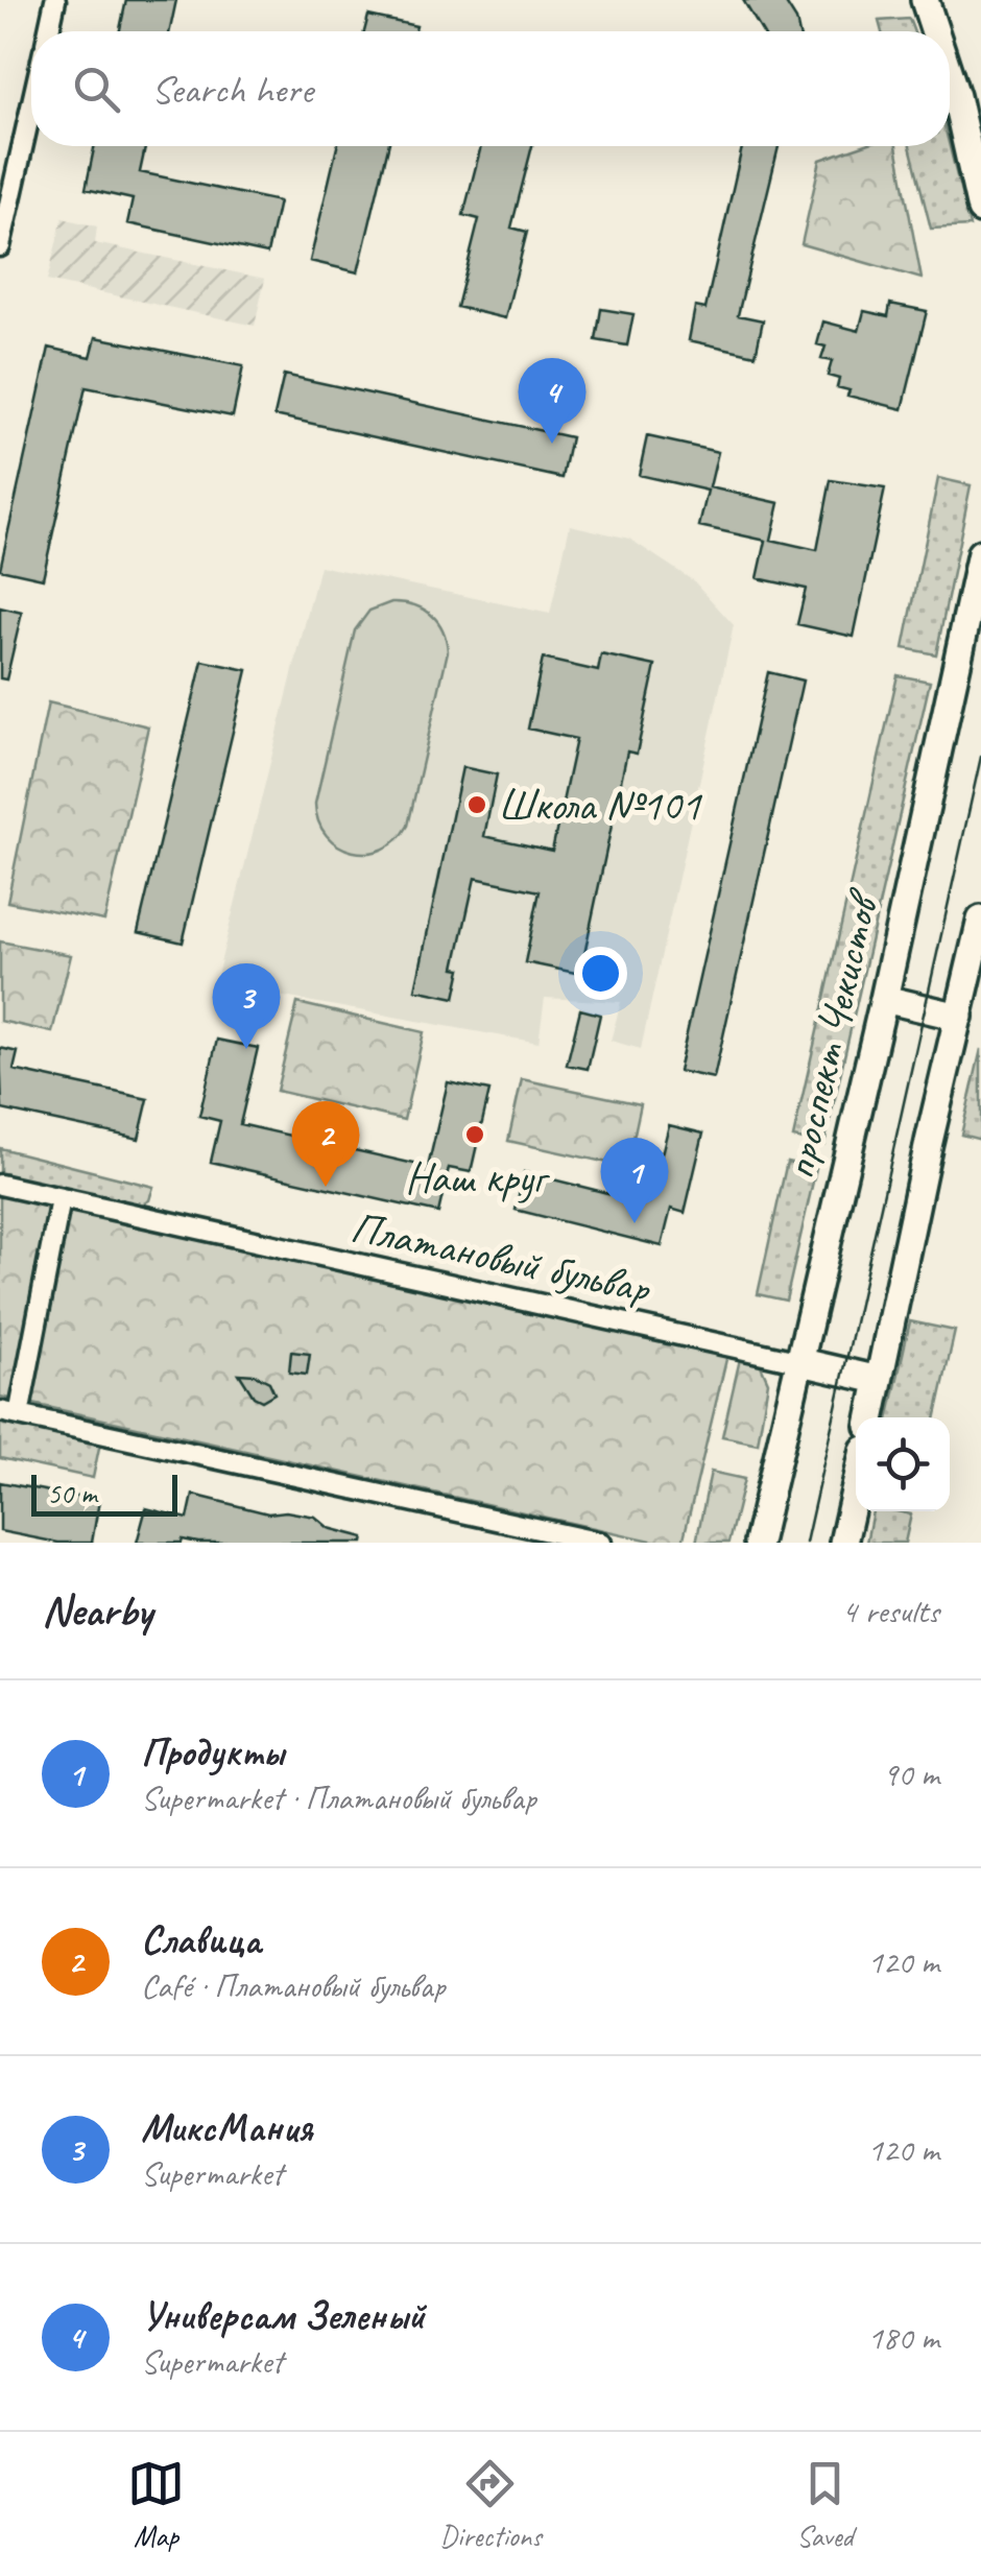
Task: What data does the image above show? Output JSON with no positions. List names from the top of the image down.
{
  "streets": {
    "main road": ["проспект Чекистов"],
    "street": ["Платановый бульвар"]
  },
  "crossings": [
    ["проспект Чекистов", "Платановый бульвар"]
  ],
  "places": ["Школа №101", "Наш круг"],
  "scale_bar": "50 m",
  "page": {
    "search": "Search here",
    "pins": [
      "4",
      "3",
      "2",
      "1"
    ],
    "scale": "50 m",
    "heading": ["Nearby", "4 results"],
    "list": [
      {
        "mark": "1",
        "name": "Продукты",
        "note": "Supermarket · Платановый бульвар",
        "value": "90 m"
      },
      {
        "mark": "2",
        "name": "Славица",
        "note": "Café · Платановый бульвар",
        "value": "120 m"
      },
      {
        "mark": "3",
        "name": "МиксМания",
        "note": "Supermarket",
        "value": "120 m"
      },
      {
        "mark": "4",
        "name": "Универсам Зеленый",
        "note": "Supermarket",
        "value": "180 m"
      }
    ],
    "nav": ["Map", "Directions", "Saved"]
  }
}
